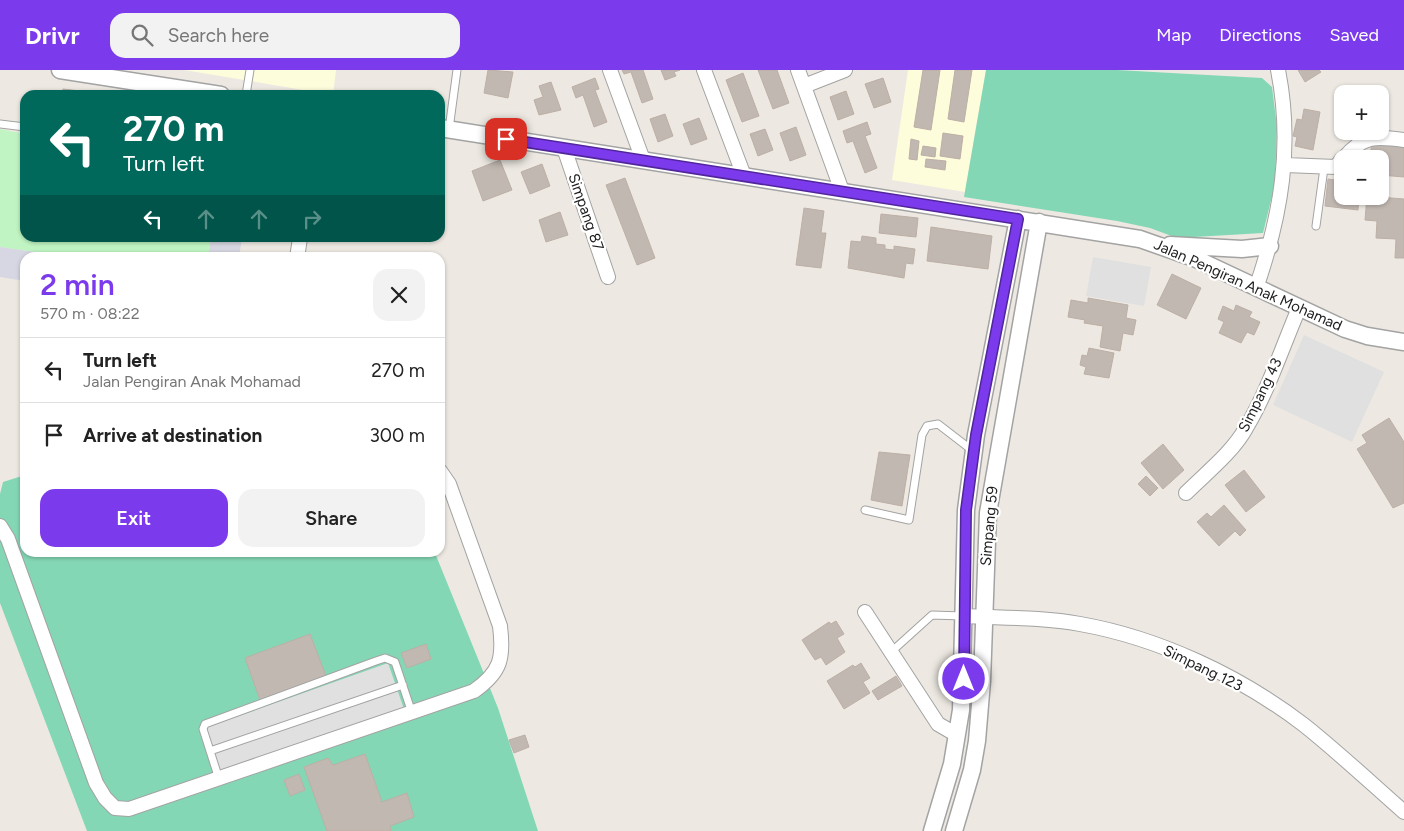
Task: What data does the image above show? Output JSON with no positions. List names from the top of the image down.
{
  "streets": {
    "street": [
      "Simpang 87",
      "Jalan Pengiran Anak Mohamad",
      "Simpang 43",
      "Simpang 59",
      "Simpang 123"
    ]
  },
  "crossings": [
    ["Simpang 87", "Jalan Pengiran Anak Mohamad"],
    ["Jalan Pengiran Anak Mohamad", "Simpang 43"],
    ["Jalan Pengiran Anak Mohamad", "Simpang 59"],
    ["Simpang 59", "Simpang 123"]
  ],
  "page": {
    "header": "Drivr",
    "search": "Search here",
    "nav": ["Map", "Directions", "Saved"],
    "map_buttons": ["+", "−"],
    "turn": ["270 m", "Turn left"],
    "heading": ["2 min", "570 m · 08:22"],
    "list": [
      {
        "name": "Turn left",
        "note": "Jalan Pengiran Anak Mohamad",
        "value": "270 m"
      },
      {
        "name": "Arrive at destination",
        "value": "300 m"
      }
    ],
    "buttons": ["Exit", "Share"]
  }
}
